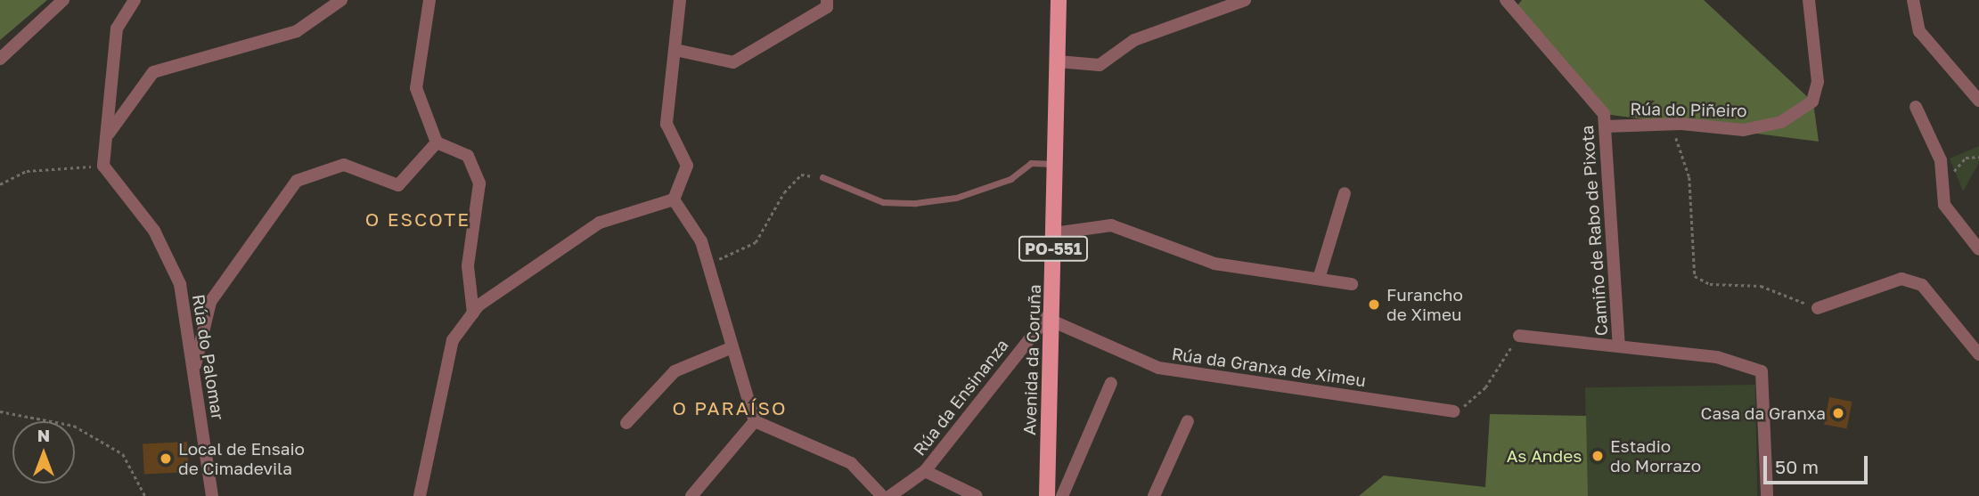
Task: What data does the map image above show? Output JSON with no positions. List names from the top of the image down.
{
  "streets": {
    "main road": ["PO-551", "Avenida da Coruña"],
    "street": [
      "Rúa do Piñeiro",
      "Camiño de Rabo de Pixota",
      "Rúa do Palomar",
      "Rúa da Granxa de Ximeu",
      "Rúa da Ensinanza"
    ]
  },
  "crossings": [
    ["Rúa do Piñeiro", "Camiño de Rabo de Pixota"],
    ["Avenida da Coruña", "Rúa da Granxa de Ximeu"],
    ["Avenida da Coruña", "Rúa da Ensinanza"],
    ["Rúa da Granxa de Ximeu", "Rúa da Ensinanza"]
  ],
  "districts": ["O ESCOTE", "O PARAÍSO"],
  "parks": ["As Andes"],
  "places": [
    "Furancho de Ximeu",
    "Casa da Granxa",
    "Estadio do Morrazo",
    "Local de Ensaio de Cimadevila"
  ],
  "scale_bar": "50 m",
  "north": "top"
}
